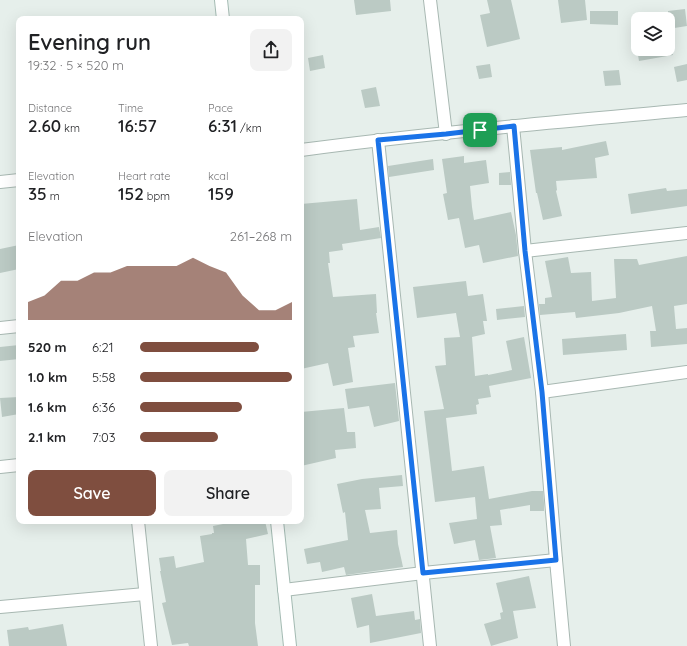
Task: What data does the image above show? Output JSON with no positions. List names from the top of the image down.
{
  "page": {
    "heading": ["Evening run", "19:32 · 5 × 520 m"],
    "stats": [
      ["Distance", "2.60 km"],
      ["Time", "16:57"],
      ["Pace", "6:31 /km"],
      ["Elevation", "35 m"],
      ["Heart rate", "152 bpm"],
      ["kcal", "159"]
    ],
    "chart": ["Elevation", "261–268 m"],
    "list": [
      {
        "name": "520 m",
        "note": "6:21"
      },
      {
        "name": "1.0 km",
        "note": "5:58"
      },
      {
        "name": "1.6 km",
        "note": "6:36"
      },
      {
        "name": "2.1 km",
        "note": "7:03"
      }
    ],
    "buttons": ["Save", "Share"]
  }
}
